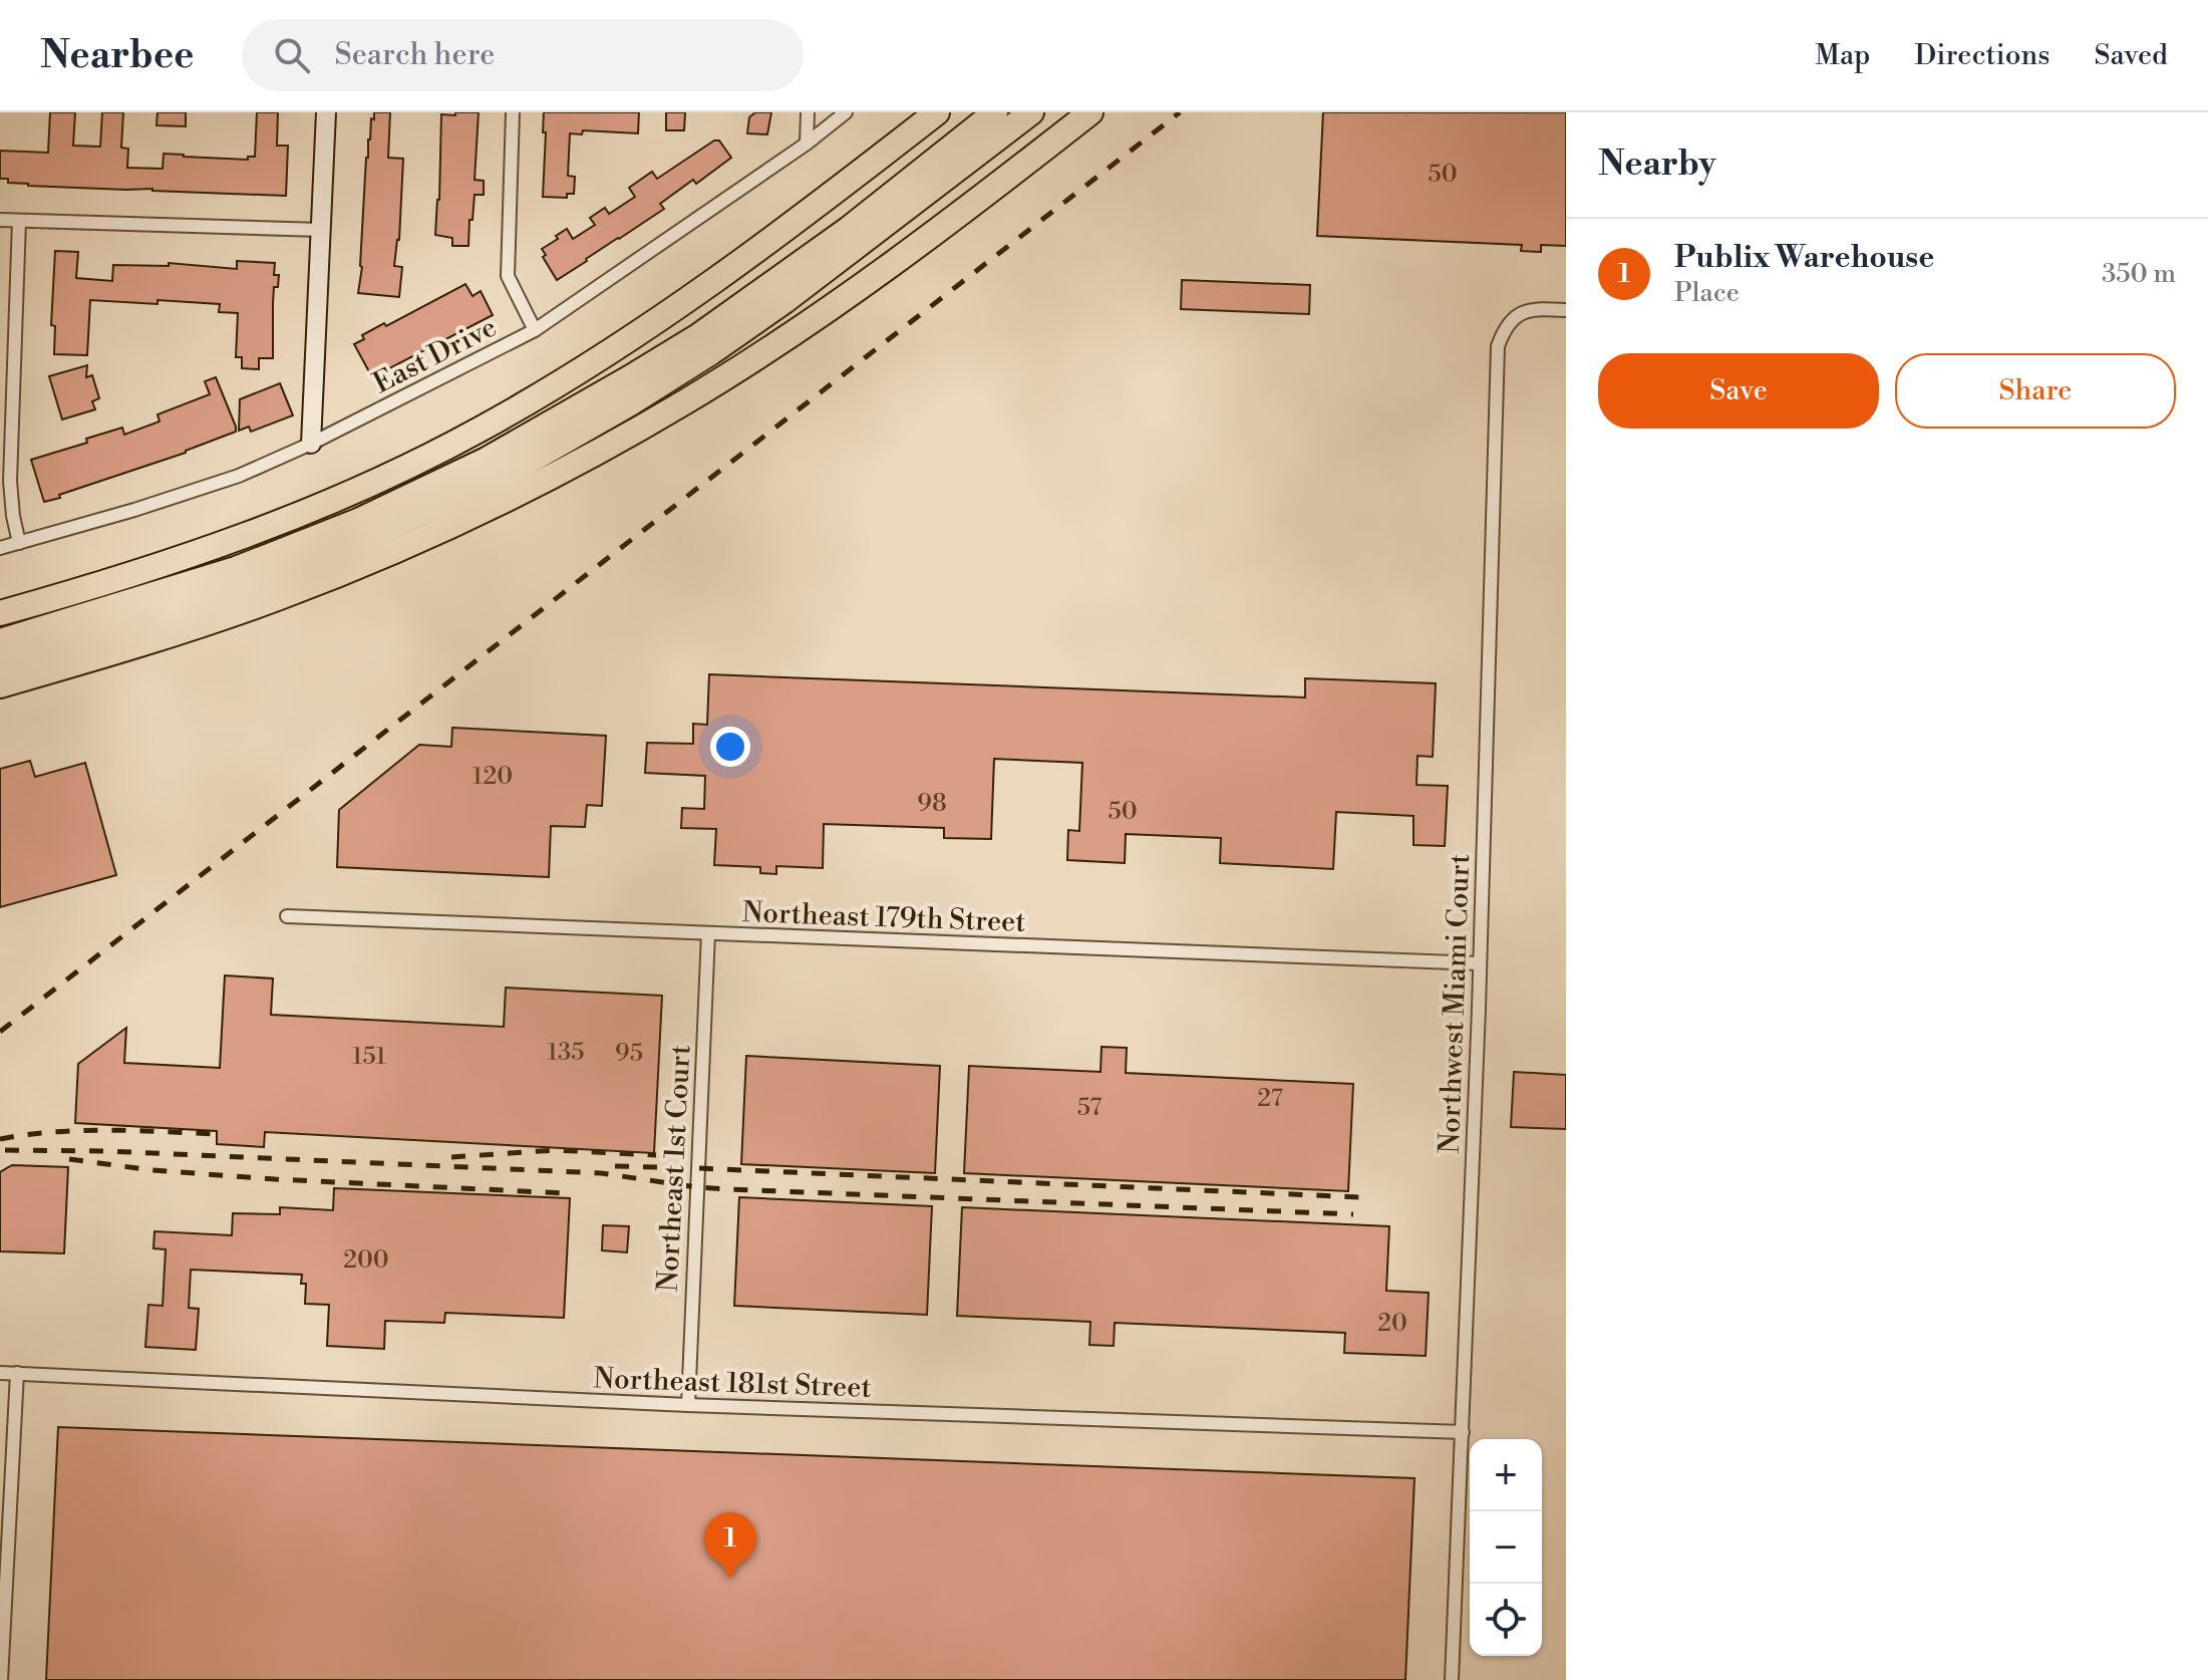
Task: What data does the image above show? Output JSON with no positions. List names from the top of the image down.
{
  "streets": {
    "street": [
      "East Drive",
      "Northeast 179th Street",
      "Northwest Miami Court",
      "Northeast 1st Court",
      "Northeast 181st Street"
    ]
  },
  "crossings": [
    ["Northeast 179th Street", "Northwest Miami Court"],
    ["Northeast 179th Street", "Northeast 1st Court"],
    ["Northwest Miami Court", "Northeast 181st Street"],
    ["Northeast 1st Court", "Northeast 181st Street"]
  ],
  "house_numbers": [
    "50",
    "120",
    "98",
    "50",
    "135",
    "95",
    "151",
    "27",
    "57",
    "200",
    "20"
  ],
  "page": {
    "header": "Nearbee",
    "search": "Search here",
    "nav": ["Map", "Directions", "Saved"],
    "heading": "Nearby",
    "list": [
      {
        "mark": "1",
        "name": "Publix Warehouse",
        "note": "Place",
        "value": "350 m"
      }
    ],
    "buttons": ["Save", "Share"],
    "map_buttons": ["+", "−"],
    "pins": "1"
  }
}
